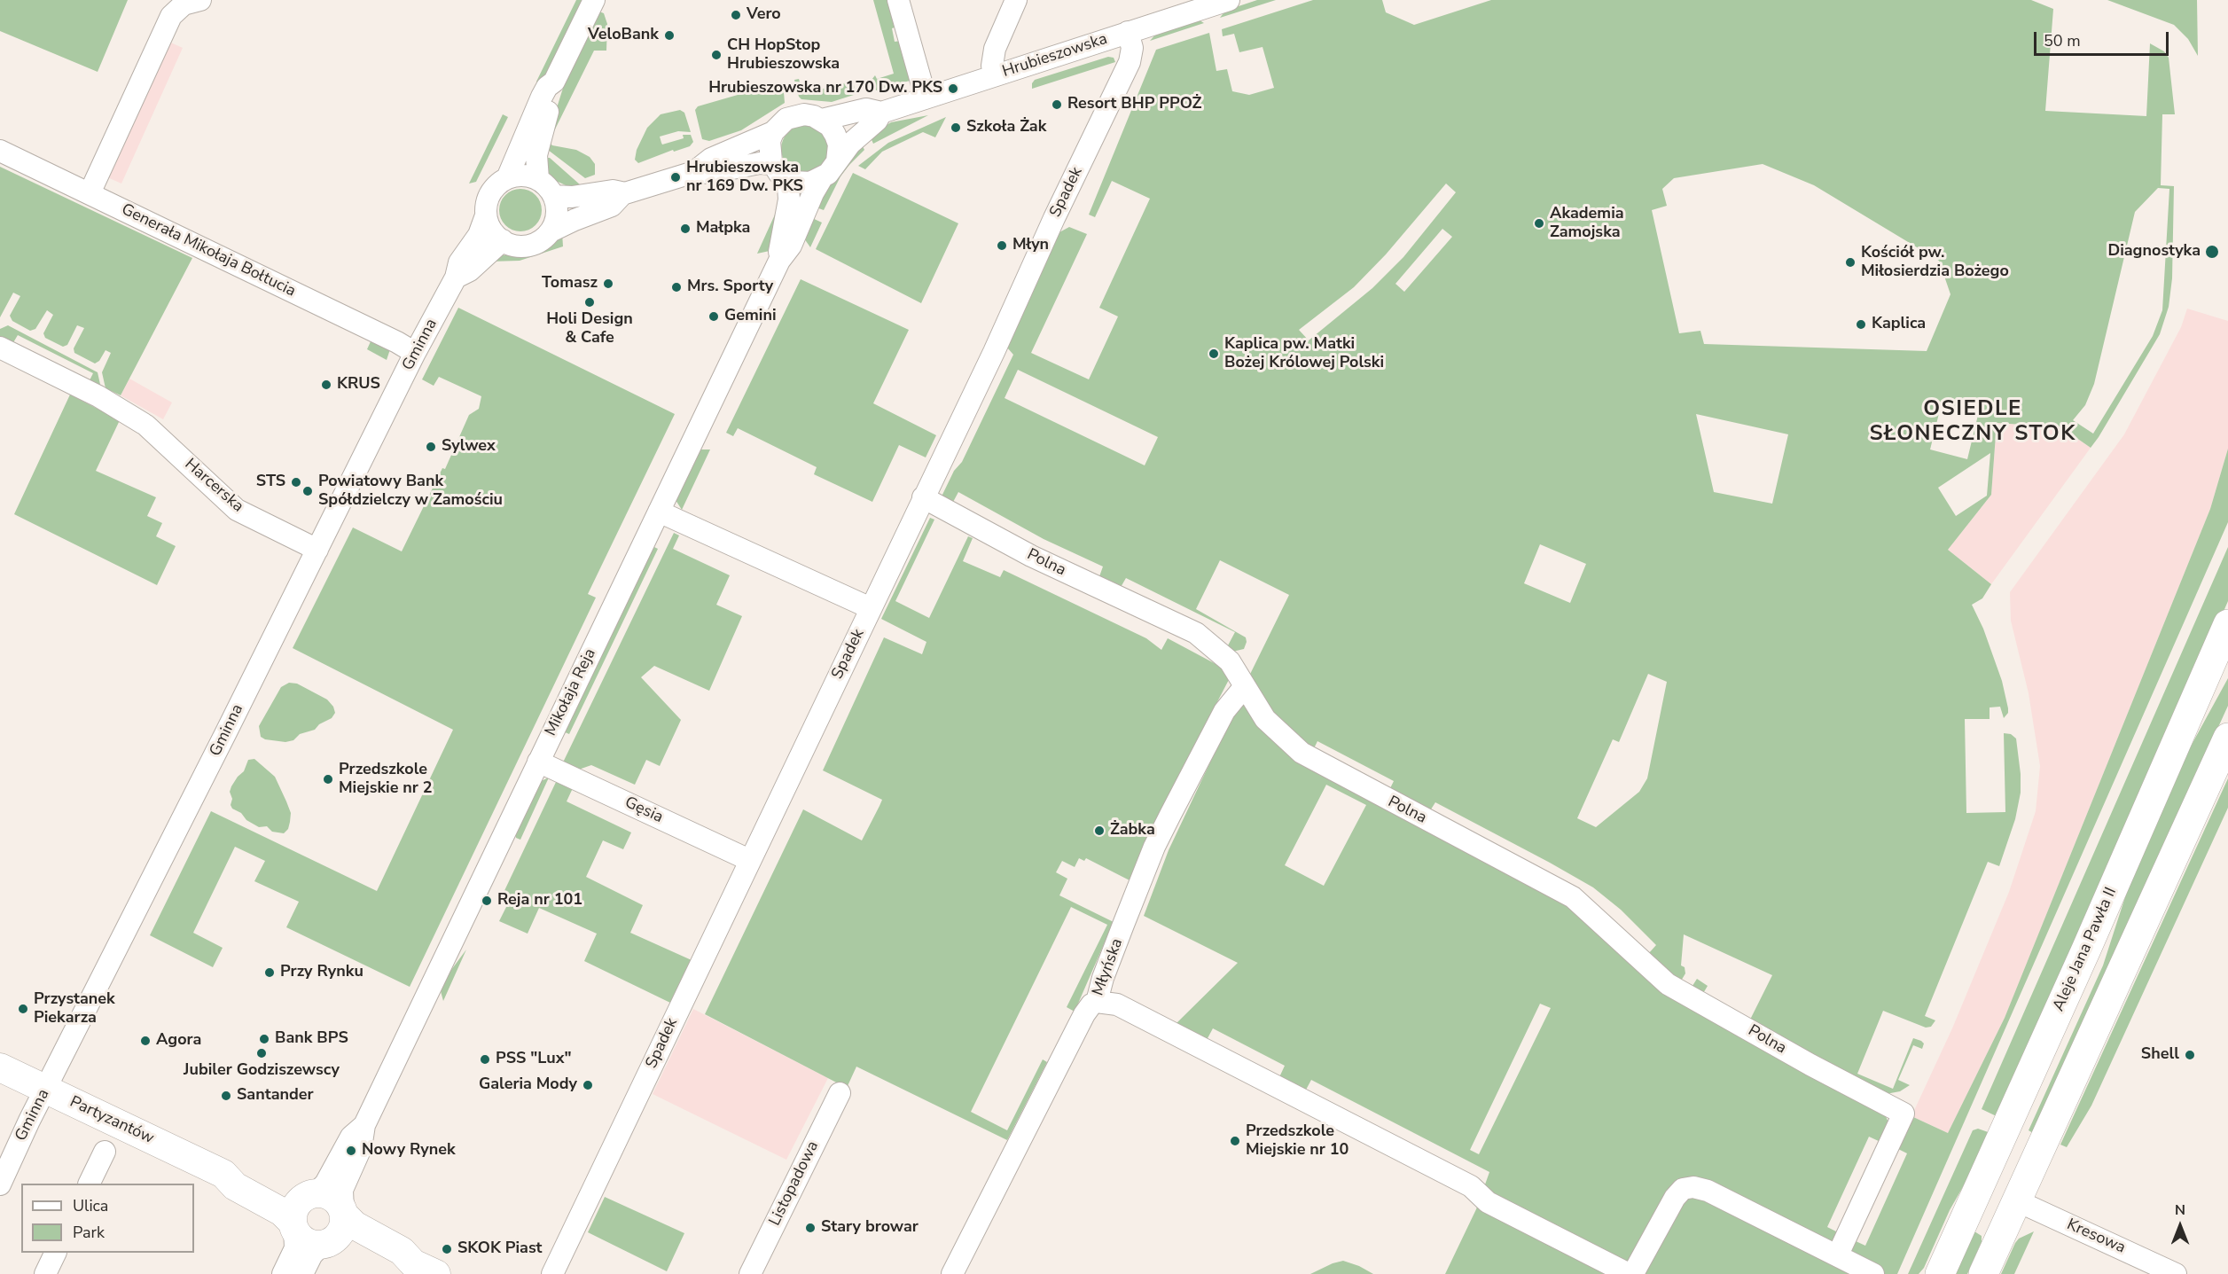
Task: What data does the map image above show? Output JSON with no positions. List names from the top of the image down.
{
  "streets": {
    "highway": ["Aleje Jana Pawła II"],
    "main road": ["Partyzantów"],
    "street": [
      "Hrubieszowska",
      "Spadek",
      "Generała Mikołaja Bołtucia",
      "Gminna",
      "Harcerska",
      "Polna",
      "Mikołaja Reja",
      "Gęsia",
      "Młyńska",
      "Listopadowa",
      "Kresowa"
    ]
  },
  "crossings": [
    ["Hrubieszowska", "Spadek"],
    ["Hrubieszowska", "Mikołaja Reja"],
    ["Spadek", "Polna"],
    ["Spadek", "Gęsia"],
    ["Generała Mikołaja Bołtucia", "Gminna"],
    ["Gminna", "Harcerska"],
    ["Gminna", "Partyzantów"],
    ["Polna", "Młyńska"],
    ["Mikołaja Reja", "Gęsia"],
    ["Mikołaja Reja", "Partyzantów"]
  ],
  "districts": ["OSIEDLE SŁONECZNY STOK"],
  "places": [
    "Vero",
    "VeloBank",
    "CH HopStop Hrubieszowska",
    "Hrubieszowska nr 170 Dw. PKS",
    "Resort BHP PPOŻ",
    "Szkoła Żak",
    "Hrubieszowska nr 169 Dw. PKS",
    "Akademia Zamojska",
    "Małpka",
    "Młyn",
    "Diagnostyka",
    "Kościół pw. Miłosierdzia Bożego",
    "Tomasz",
    "Mrs. Sporty",
    "Holi Design & Cafe",
    "Gemini",
    "Kaplica",
    "Kaplica pw. Matki Bożej Królowej Polski",
    "KRUS",
    "Sylwex",
    "STS",
    "Powiatowy Bank Spółdzielczy w Zamościu",
    "Przedszkole Miejskie nr 2",
    "Żabka",
    "Reja nr 101",
    "Przy Rynku",
    "Przystanek Piekarza",
    "Bank BPS",
    "Agora",
    "Jubiler Godziszewscy",
    "Shell",
    "PSS \"Lux\"",
    "Galeria Mody",
    "Santander",
    "Przedszkole Miejskie nr 10",
    "Nowy Rynek",
    "Stary browar",
    "SKOK Piast"
  ],
  "legend": ["Ulica", "Park"],
  "scale_bar": "50 m",
  "north": "top"
}
